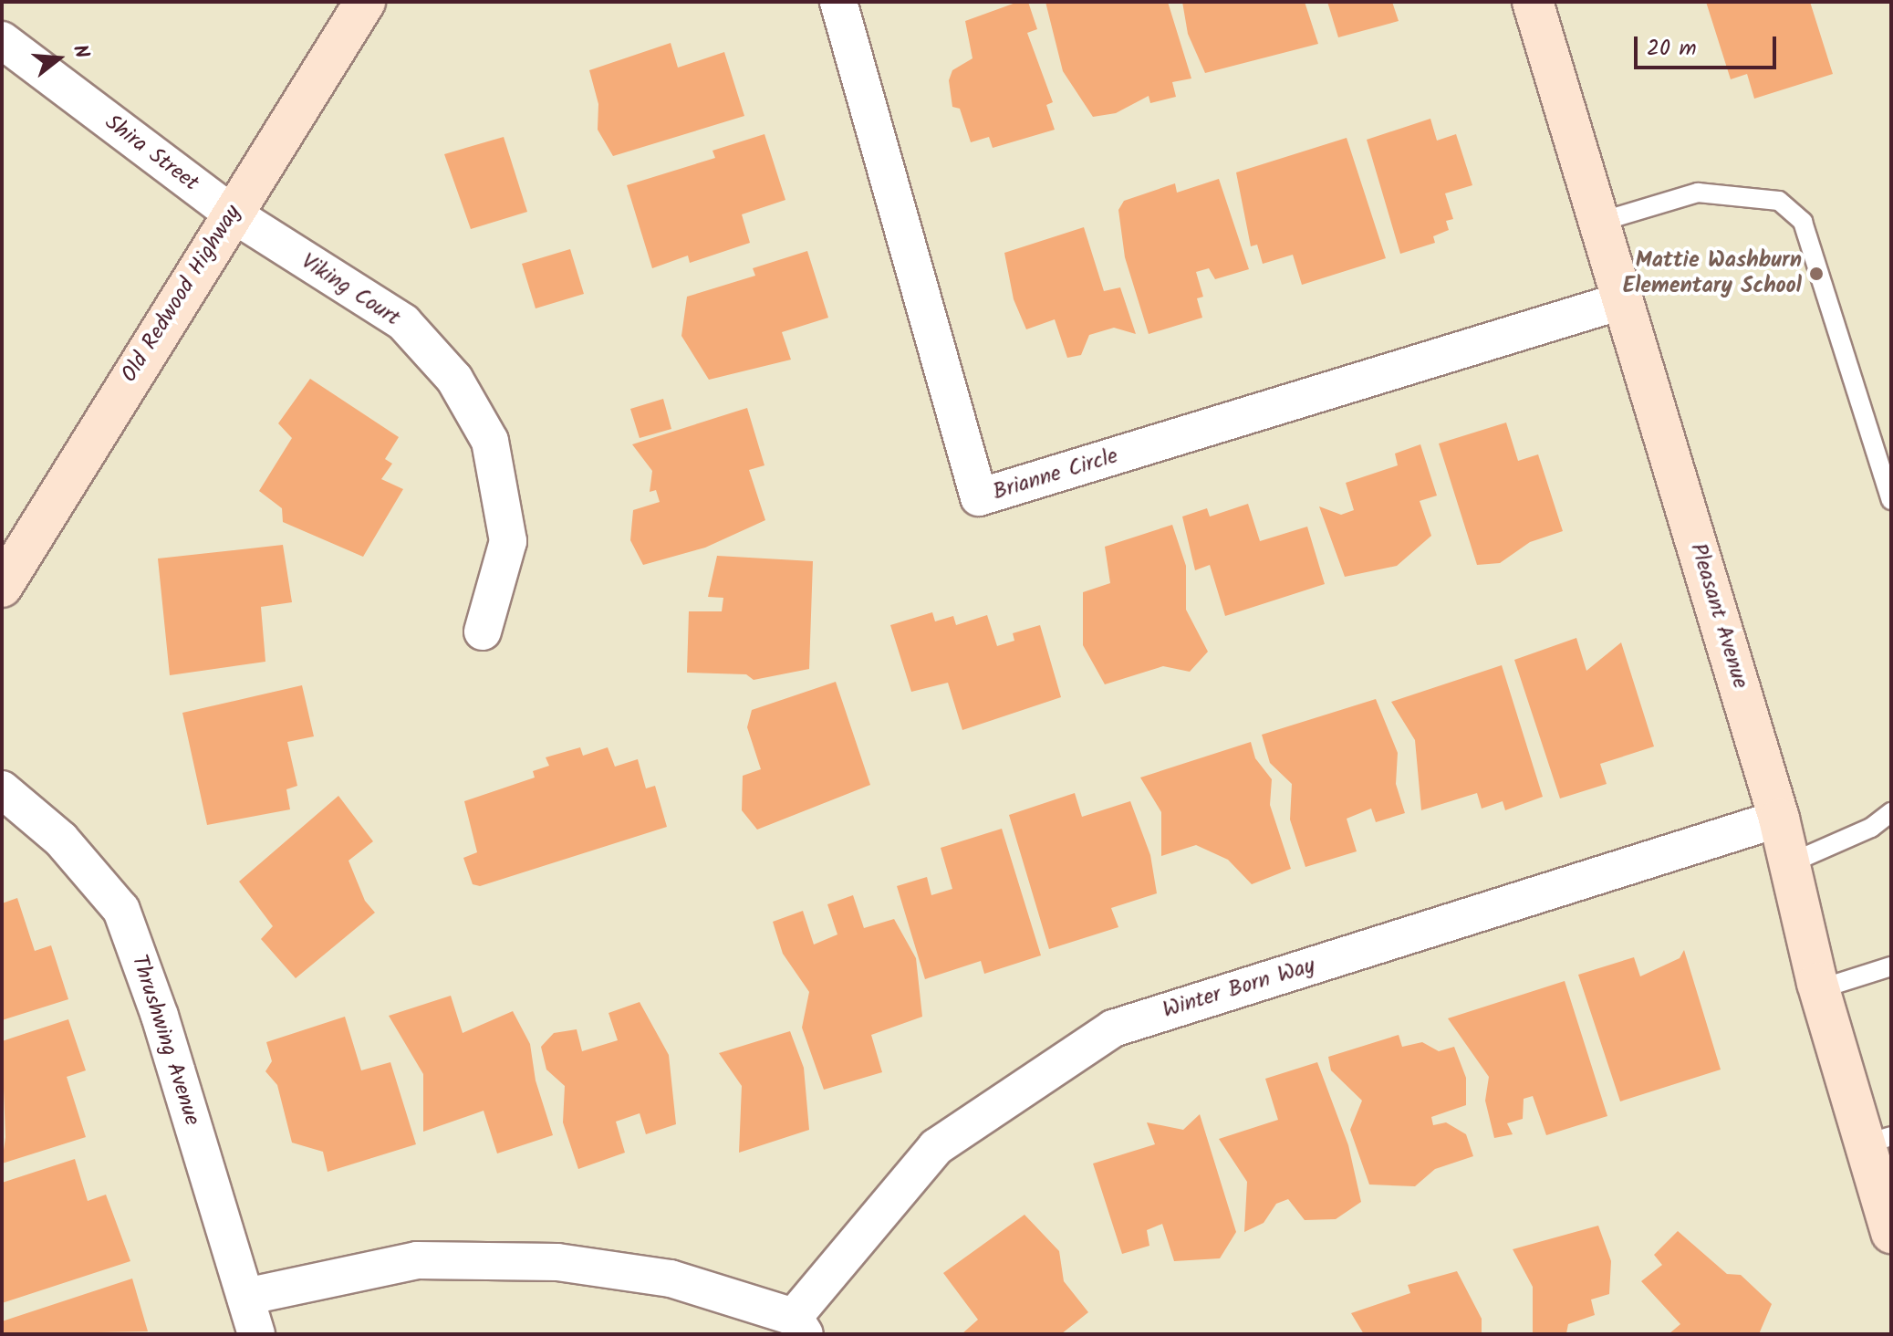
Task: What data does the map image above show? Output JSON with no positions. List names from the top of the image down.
{
  "streets": {
    "street": [
      "Shira Street",
      "Viking Court",
      "Old Redwood Highway",
      "Brianne Circle",
      "Pleasant Avenue",
      "Winter Born Way",
      "Thrushwing Avenue"
    ]
  },
  "crossings": [
    ["Shira Street", "Viking Court"],
    ["Shira Street", "Old Redwood Highway"],
    ["Viking Court", "Old Redwood Highway"],
    ["Brianne Circle", "Pleasant Avenue"],
    ["Pleasant Avenue", "Winter Born Way"]
  ],
  "places": ["Mattie Washburn Elementary School"],
  "scale_bar": "20 m",
  "north": "right"
}
